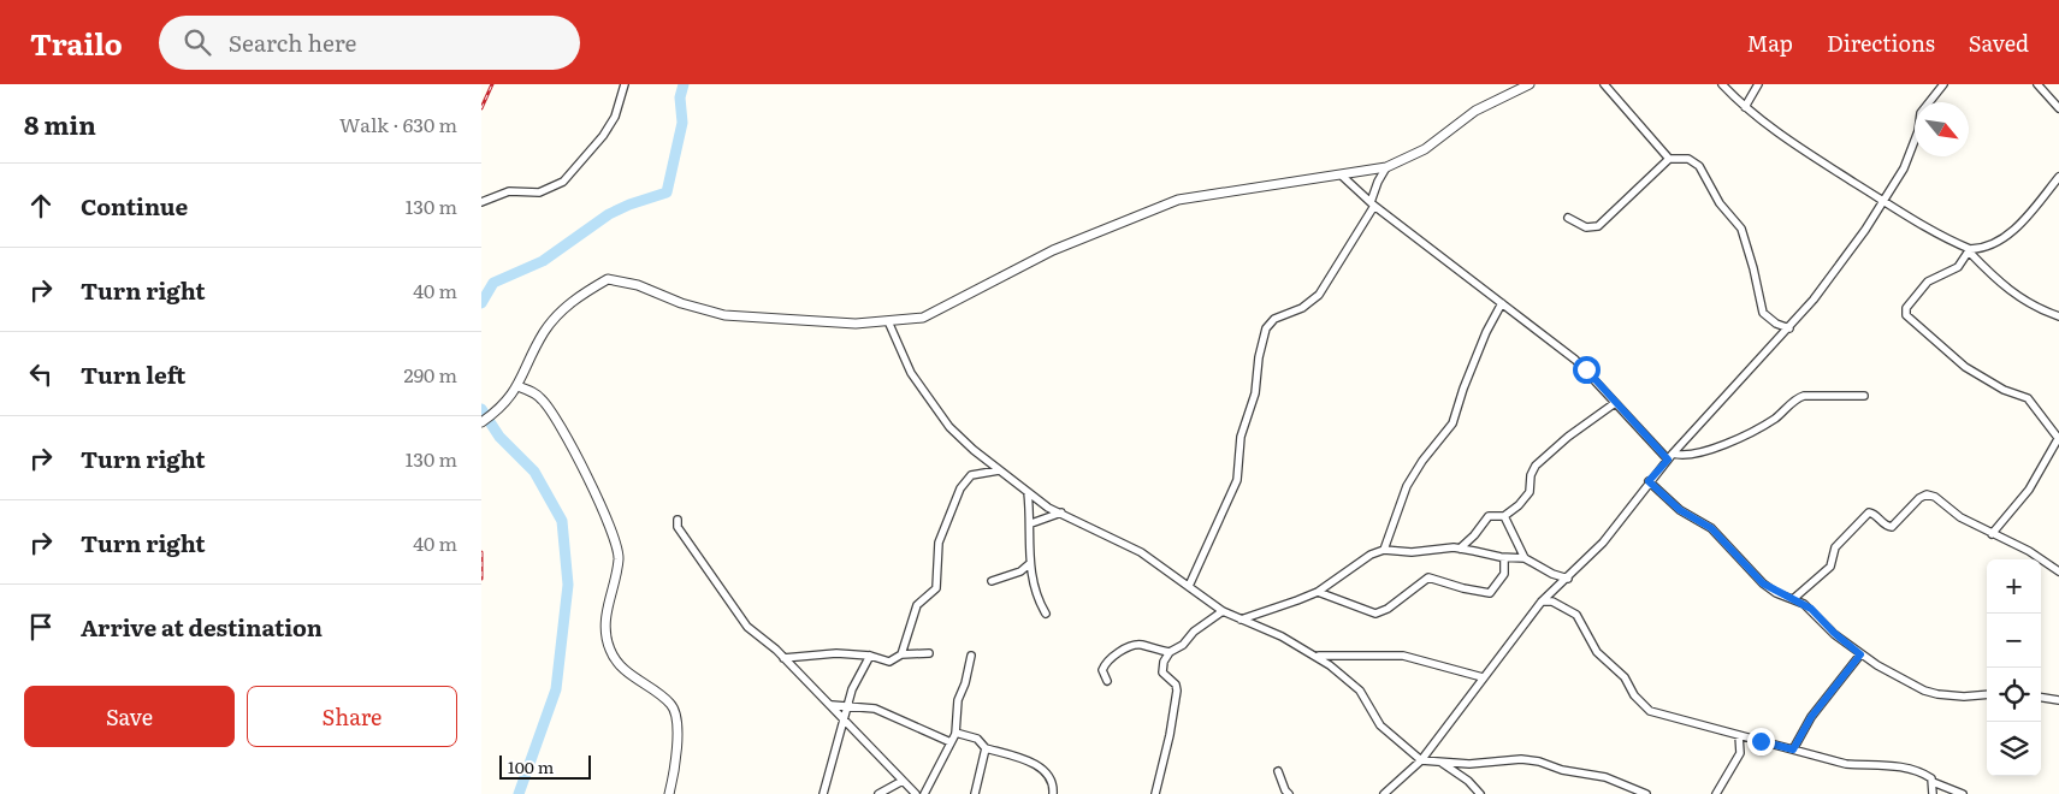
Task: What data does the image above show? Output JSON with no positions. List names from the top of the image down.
{
  "scale_bar": "100 m",
  "north": "bottom right",
  "page": {
    "header": "Trailo",
    "search": "Search here",
    "nav": ["Map", "Directions", "Saved"],
    "heading": ["8 min", "Walk · 630 m"],
    "list": [
      ["Continue", "130 m"],
      ["Turn right", "40 m"],
      ["Turn left", "290 m"],
      ["Turn right", "130 m"],
      ["Turn right", "40 m"],
      "Arrive at destination"
    ],
    "map_buttons": ["+", "−"],
    "buttons": ["Save", "Share"],
    "scale": "100 m"
  }
}
